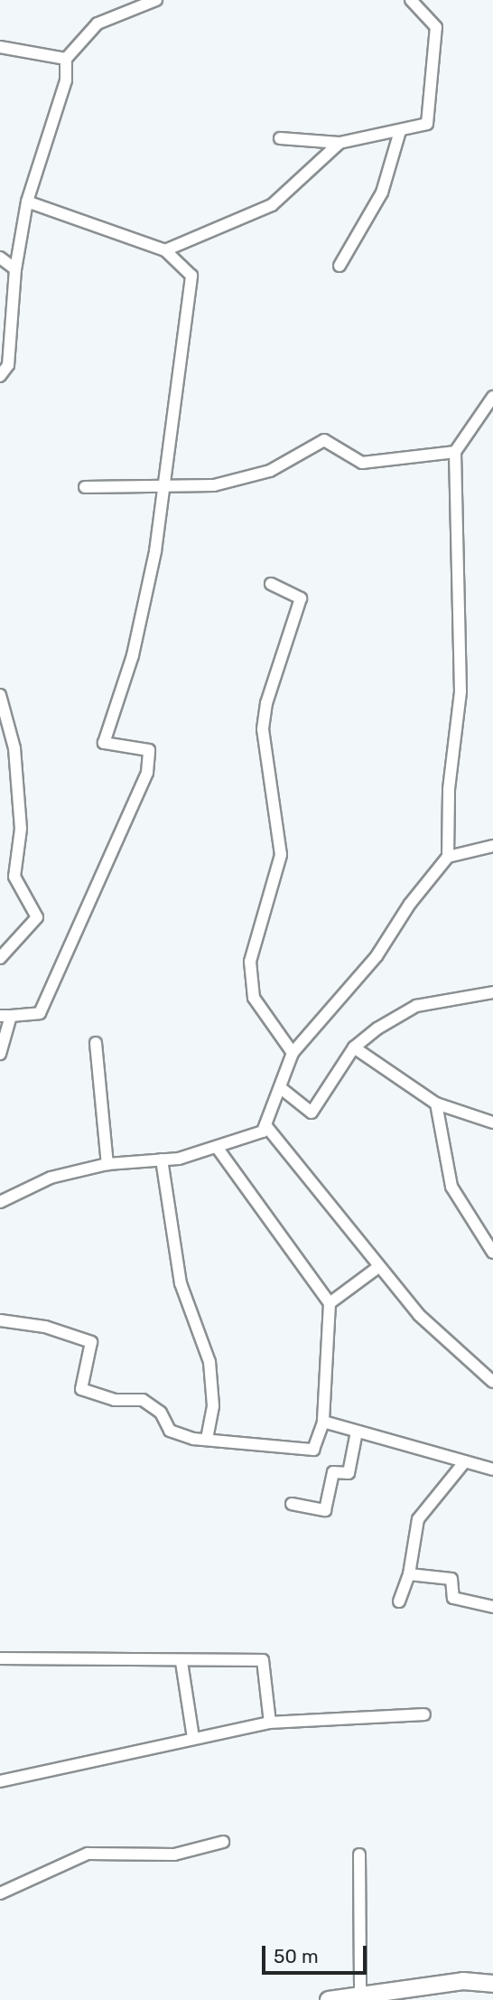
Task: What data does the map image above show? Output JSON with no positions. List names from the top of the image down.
{
  "scale_bar": "50 m"
}
